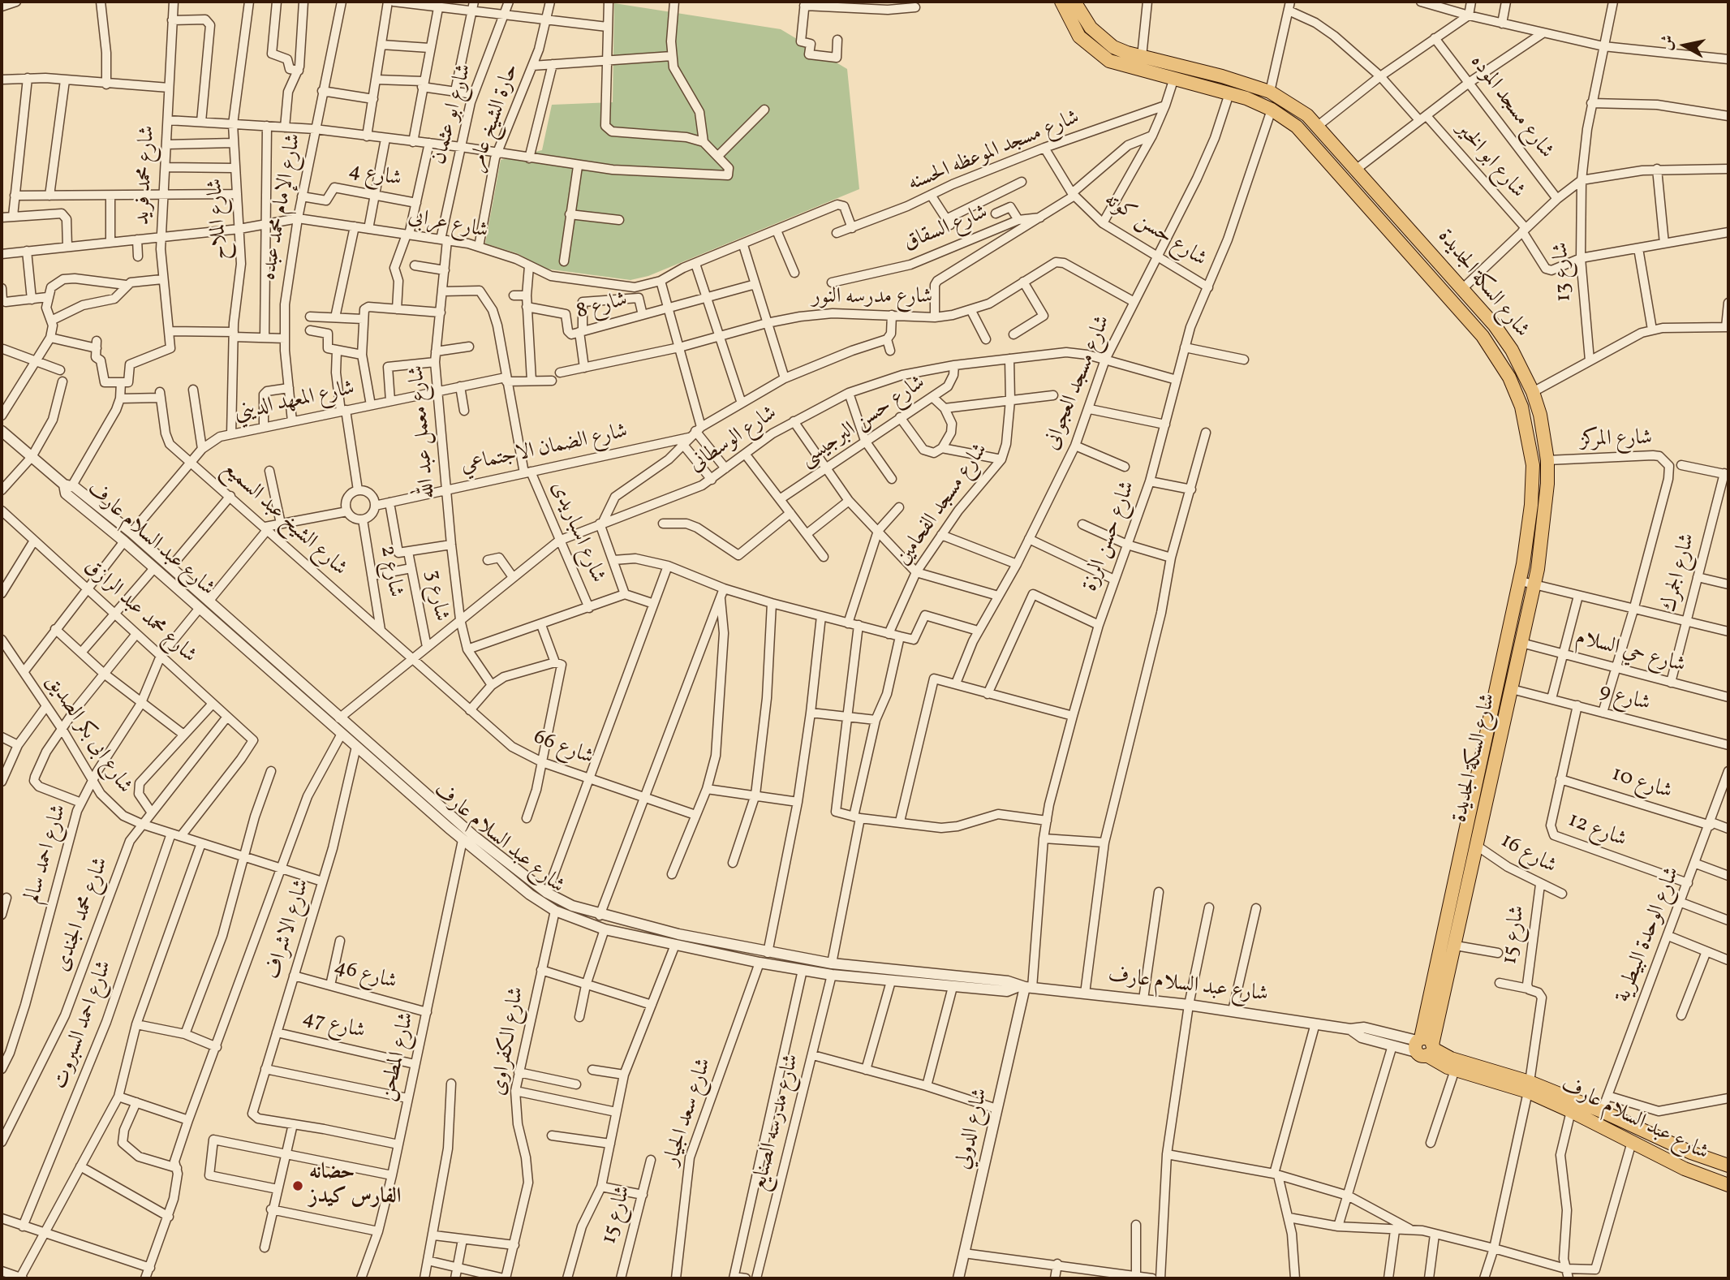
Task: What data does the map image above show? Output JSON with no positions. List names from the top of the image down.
{
  "streets": {
    "main road": ["شارع السكة الجديدة", "شارع عبد السلام عارف"],
    "street": [
      "شارع مسجد الموده",
      "شارع ابو عثمان",
      "حارة الشيخ عامر",
      "شارع مسجد الموعظه الحسنه",
      "شارع ابو الخير",
      "شارع محمد فريد",
      "شارع 4",
      "شارع الإمام محمد عبده",
      "شارع الملاح",
      "شارع عرابى",
      "شارع السقاق",
      "شارع حسن كوته",
      "شارع 13",
      "شارع مدرسه النور",
      "شارع 8",
      "شارع مسجد العجوانى",
      "شارع المعهد الديني",
      "شارع حسن البرجيسى",
      "شارع معمل عبد الله",
      "شارع الوسطانى",
      "شارع المركز",
      "شارع الضمان الاجتماعي",
      "شارع مسجد الفحامين",
      "شارع الشيخ عبد السميع",
      "شارع اسباريدى",
      "شارع حسن الرزة",
      "شارع 2",
      "شارع الجمرك",
      "شارع 3",
      "شارع محمد عبد الرازق",
      "شارع حي السلام",
      "شارع 9",
      "شارع ابى بكر الصديق",
      "شارع 66",
      "شارع 10",
      "شارع 12",
      "شارع احمد سالم",
      "شارع 16",
      "شارع محمد الجندى",
      "شارع الاشراف",
      "شارع 15",
      "شارع الوحدة البيطرية",
      "شارع 46",
      "شارع احمد السبروت",
      "شارع 47",
      "شارع الكفراوى",
      "شارع المطحن",
      "شارع سعد الجيار",
      "شارع مدرسه الصنايع",
      "شارع الدولي"
    ]
  },
  "crossings": [
    ["شارع ابو عثمان", "شارع عرابى"],
    ["شارع ابو عثمان", "شارع معمل عبد الله"],
    ["حارة الشيخ عامر", "شارع عرابى"],
    ["شارع مسجد الموعظه الحسنه", "شارع عرابى"],
    ["شارع مسجد الموعظه الحسنه", "شارع حسن كوته"],
    ["شارع ابو الخير", "شارع 13"],
    ["شارع محمد فريد", "شارع عرابى"],
    ["شارع 4", "شارع الإمام محمد عبده"],
    ["شارع الإمام محمد عبده", "شارع عرابى"],
    ["شارع الإمام محمد عبده", "شارع المعهد الديني"],
    ["شارع الملاح", "شارع عرابى"],
    ["شارع الملاح", "شارع المعهد الديني"],
    ["شارع عرابى", "شارع معمل عبد الله"],
    ["شارع حسن كوته", "شارع مسجد العجوانى"],
    ["شارع حسن كوته", "شارع حسن الرزة"],
    ["شارع السكة الجديدة", "شارع مسجد العجوانى"],
    ["شارع السكة الجديدة", "شارع المركز"],
    ["شارع السكة الجديدة", "شارع حسن الرزة"],
    ["شارع السكة الجديدة", "شارع عبد السلام عارف"],
    ["شارع السكة الجديدة", "شارع حي السلام"],
    ["شارع السكة الجديدة", "شارع 9"],
    ["شارع السكة الجديدة", "شارع 16"],
    ["شارع مدرسه النور", "شارع مسجد العجوانى"],
    ["شارع مسجد العجوانى", "شارع الوسطانى"],
    ["شارع المعهد الديني", "شارع معمل عبد الله"],
    ["شارع المعهد الديني", "شارع الشيخ عبد السميع"],
    ["شارع المعهد الديني", "شارع اسباريدى"],
    ["شارع المعهد الديني", "شارع عبد السلام عارف"],
    ["شارع حسن البرجيسى", "شارع الوسطانى"],
    ["شارع معمل عبد الله", "شارع الوسطانى"],
    ["شارع معمل عبد الله", "شارع الضمان الاجتماعي"],
    ["شارع معمل عبد الله", "شارع اسباريدى"],
    ["شارع الوسطانى", "شارع مسجد الفحامين"],
    ["شارع الوسطانى", "شارع الشيخ عبد السميع"],
    ["شارع الوسطانى", "شارع اسباريدى"],
    ["شارع الوسطانى", "شارع حسن الرزة"],
    ["شارع الوسطانى", "شارع عبد السلام عارف"],
    ["شارع الوسطانى", "شارع 3"],
    ["شارع الوسطانى", "شارع 66"],
    ["شارع المركز", "شارع الجمرك"],
    ["شارع الضمان الاجتماعي", "شارع اسباريدى"],
    ["شارع الضمان الاجتماعي", "شارع 2"],
    ["شارع الشيخ عبد السميع", "شارع 2"],
    ["شارع الشيخ عبد السميع", "شارع 66"],
    ["شارع الشيخ عبد السميع", "شارع احمد سالم"],
    ["شارع حسن الرزة", "شارع عبد السلام عارف"],
    ["شارع حسن الرزة", "شارع الدولي"],
    ["شارع عبد السلام عارف", "شارع احمد سالم"],
    ["شارع عبد السلام عارف", "شارع الاشراف"],
    ["شارع عبد السلام عارف", "شارع 15"],
    ["شارع عبد السلام عارف", "شارع الوحدة البيطرية"],
    ["شارع عبد السلام عارف", "شارع الكفراوى"],
    ["شارع عبد السلام عارف", "شارع المطحن"],
    ["شارع عبد السلام عارف", "شارع سعد الجيار"],
    ["شارع عبد السلام عارف", "شارع مدرسه الصنايع"],
    ["شارع عبد السلام عارف", "شارع الدولي"],
    ["شارع الجمرك", "شارع حي السلام"],
    ["شارع محمد عبد الرازق", "شارع احمد سالم"],
    ["شارع محمد عبد الرازق", "شارع محمد الجندى"],
    ["شارع محمد عبد الرازق", "شارع احمد السبروت"],
    ["شارع 9", "شارع 12"],
    ["شارع ابى بكر الصديق", "شارع احمد سالم"],
    ["شارع ابى بكر الصديق", "شارع محمد الجندى"],
    ["شارع ابى بكر الصديق", "شارع الاشراف"],
    ["شارع ابى بكر الصديق", "شارع احمد السبروت"],
    ["شارع 10", "شارع 12"],
    ["شارع 10", "شارع الوحدة البيطرية"],
    ["شارع 12", "شارع الوحدة البيطرية"],
    ["شارع 16", "شارع 15"],
    ["شارع الاشراف", "شارع 46"],
    ["شارع الاشراف", "شارع 47"],
    ["شارع 46", "شارع المطحن"],
    ["شارع 47", "شارع المطحن"]
  ],
  "places": ["حضانه الفارس كيدز"],
  "north": "left"
}
